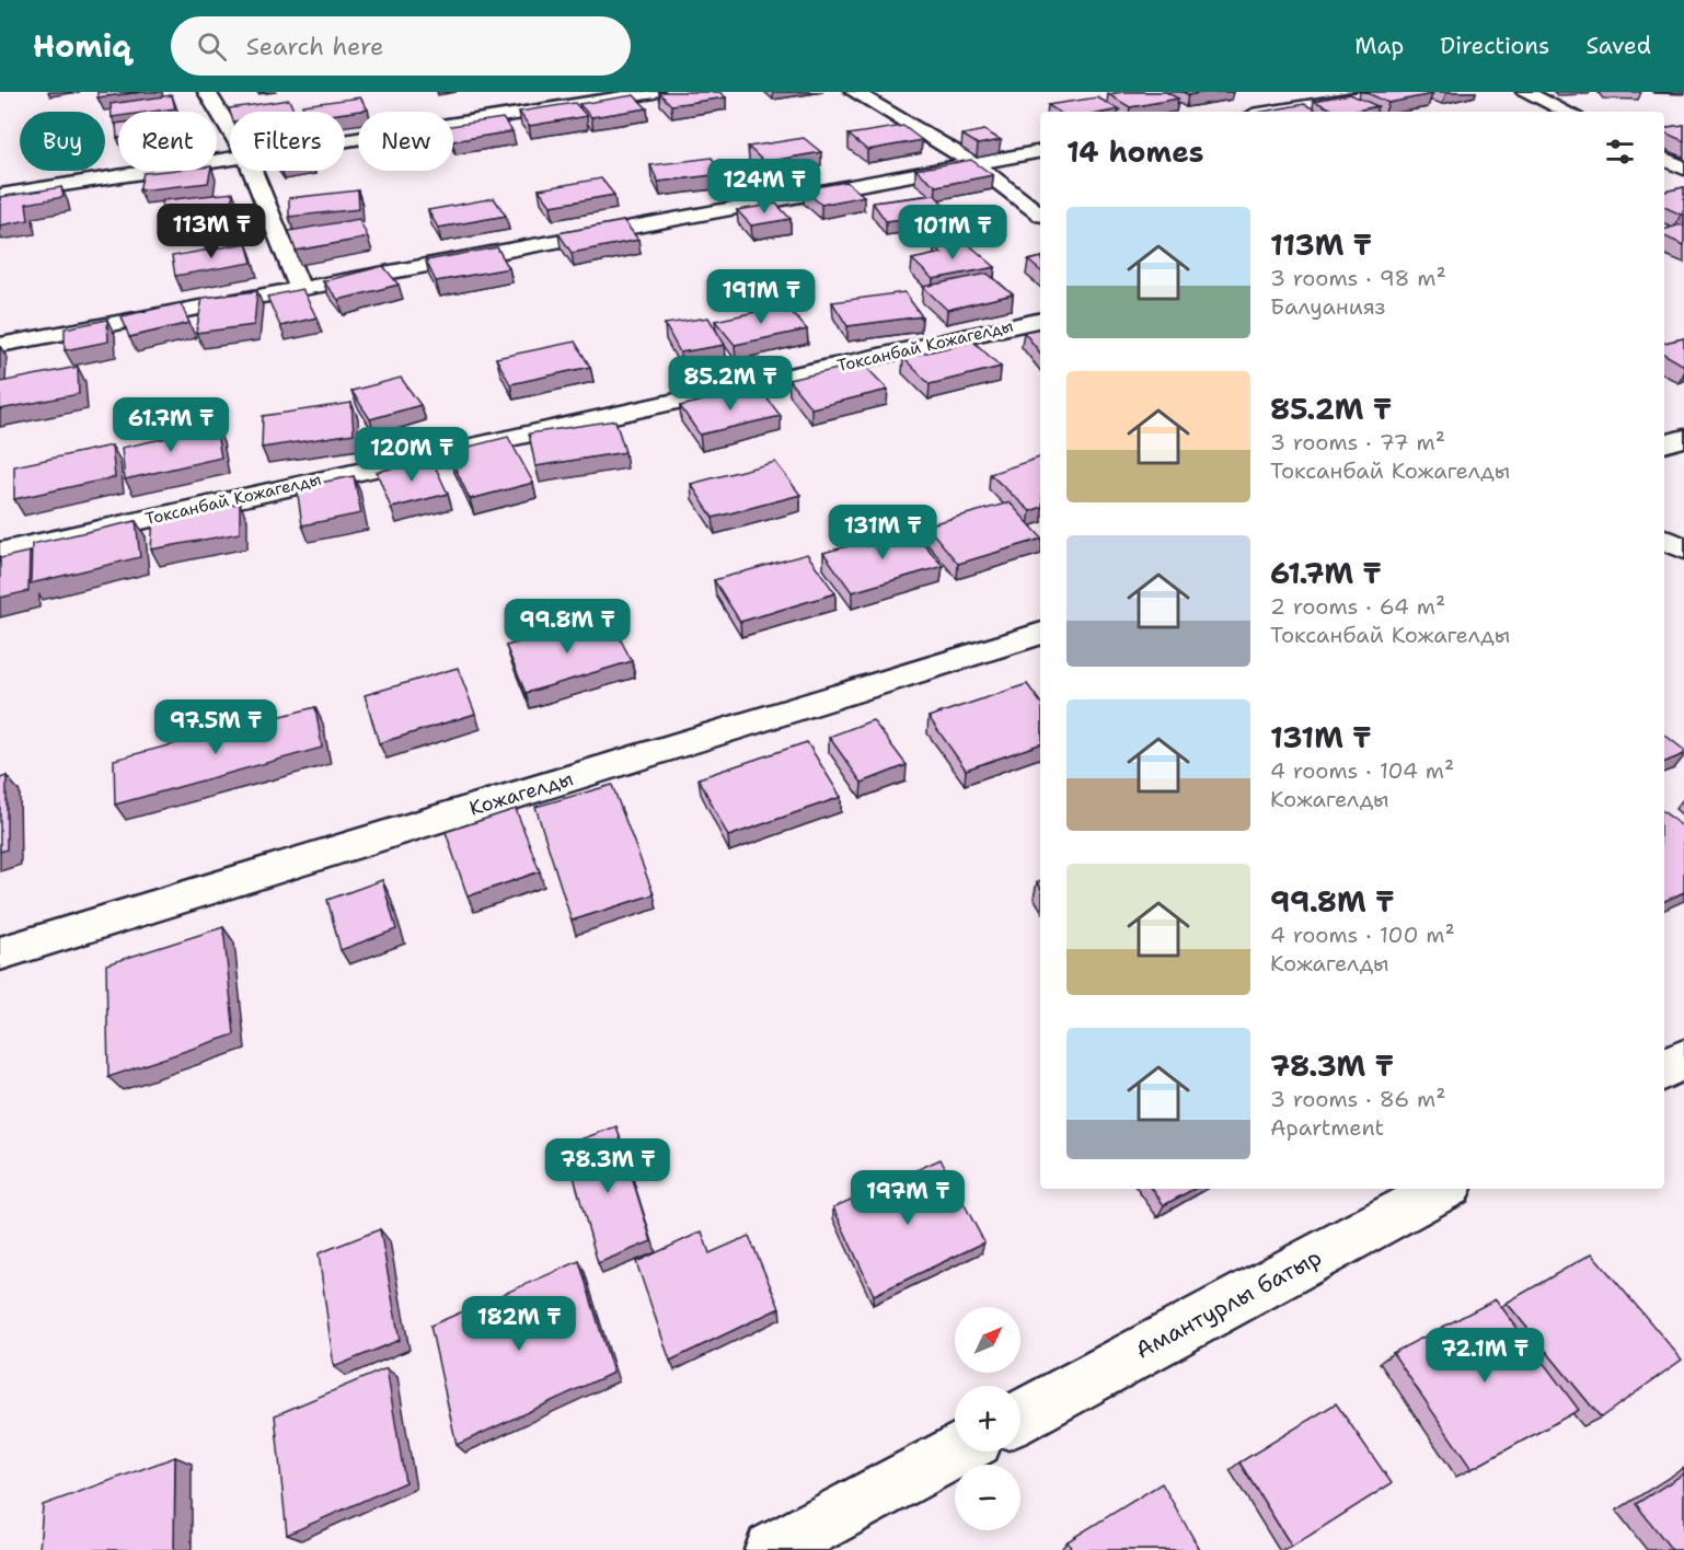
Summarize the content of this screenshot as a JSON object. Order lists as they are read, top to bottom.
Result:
{
  "streets": {
    "street": ["Токсанбай Кожагелды", "Кожагелды", "Амантурлы батыр"]
  },
  "north": "top right",
  "page": {
    "header": "Homiq",
    "search": "Search here",
    "nav": ["Map", "Directions", "Saved"],
    "chip": [
      "Buy",
      "Rent",
      "Filters",
      "New"
    ],
    "heading": "14 homes",
    "price": [
      "124M ₸",
      "113M ₸",
      "101M ₸",
      "191M ₸",
      "85.2M ₸",
      "61.7M ₸",
      "120M ₸",
      "131M ₸",
      "99.8M ₸",
      "97.5M ₸",
      "78.3M ₸",
      "197M ₸",
      "182M ₸",
      "72.1M ₸"
    ],
    "list": [
      {
        "name": "113M ₸",
        "note": "3 rooms · 98 m² · Балуанияз"
      },
      {
        "name": "85.2M ₸",
        "note": "3 rooms · 77 m² · Токсанбай Кожагелды"
      },
      {
        "name": "61.7M ₸",
        "note": "2 rooms · 64 m² · Токсанбай Кожагелды"
      },
      {
        "name": "131M ₸",
        "note": "4 rooms · 104 m² · Кожагелды"
      },
      {
        "name": "99.8M ₸",
        "note": "4 rooms · 100 m² · Кожагелды"
      },
      {
        "name": "78.3M ₸",
        "note": "3 rooms · 86 m² · Apartment"
      }
    ],
    "map_buttons": ["+", "−"]
  }
}
